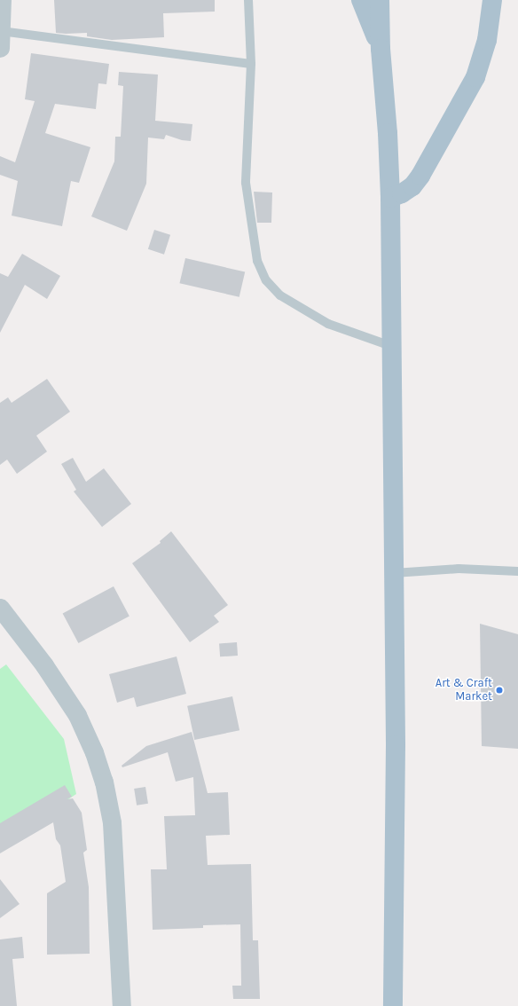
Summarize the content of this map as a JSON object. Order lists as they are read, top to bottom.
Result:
{
  "places": ["Art & Craft Market"]
}
